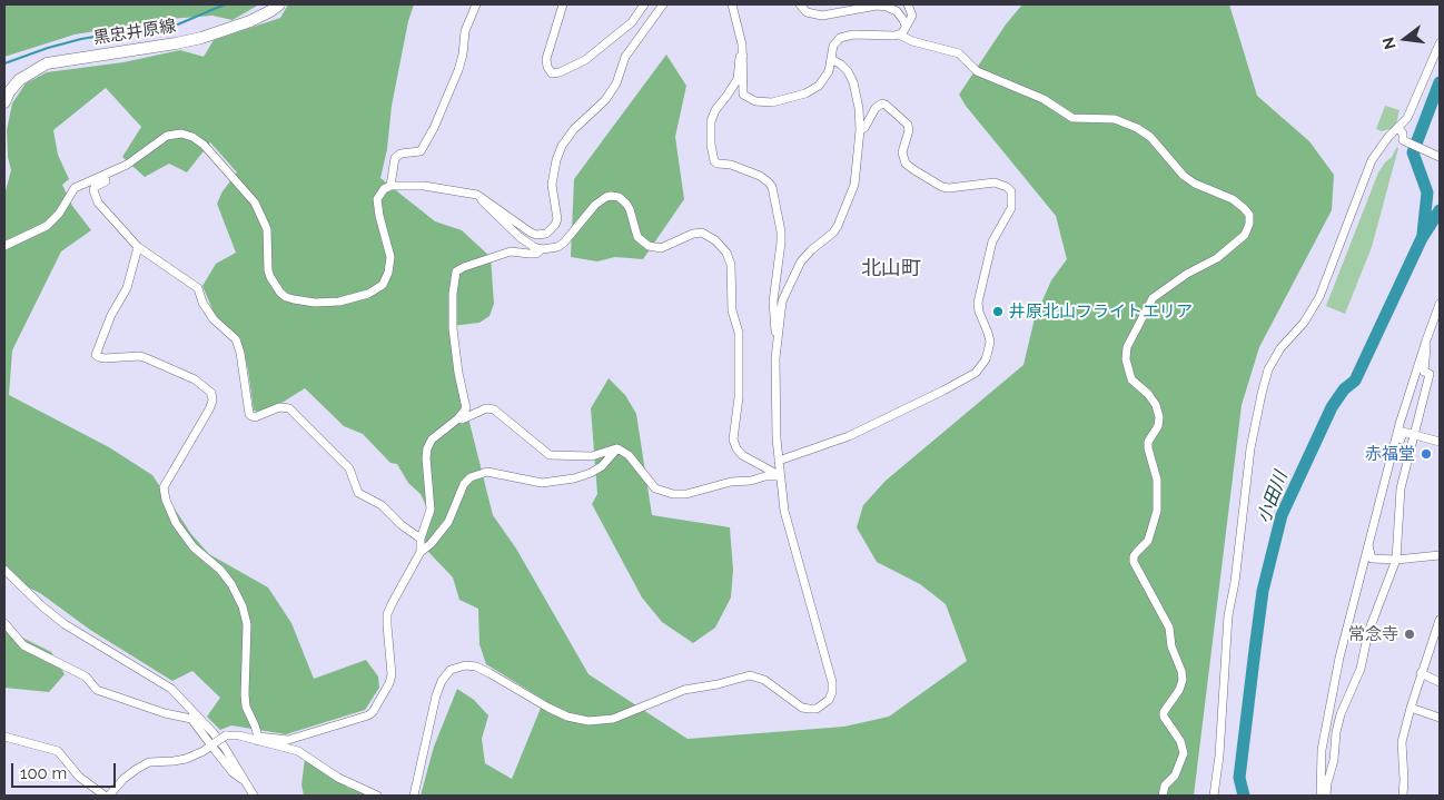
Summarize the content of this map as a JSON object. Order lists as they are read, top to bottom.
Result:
{
  "streets": {
    "main road": ["黒忠井原線"]
  },
  "districts": ["北山町"],
  "water": ["小田川"],
  "places": ["井原北山フライトエリア", "赤福堂", "常念寺"],
  "scale_bar": "100 m",
  "north": "left"
}
